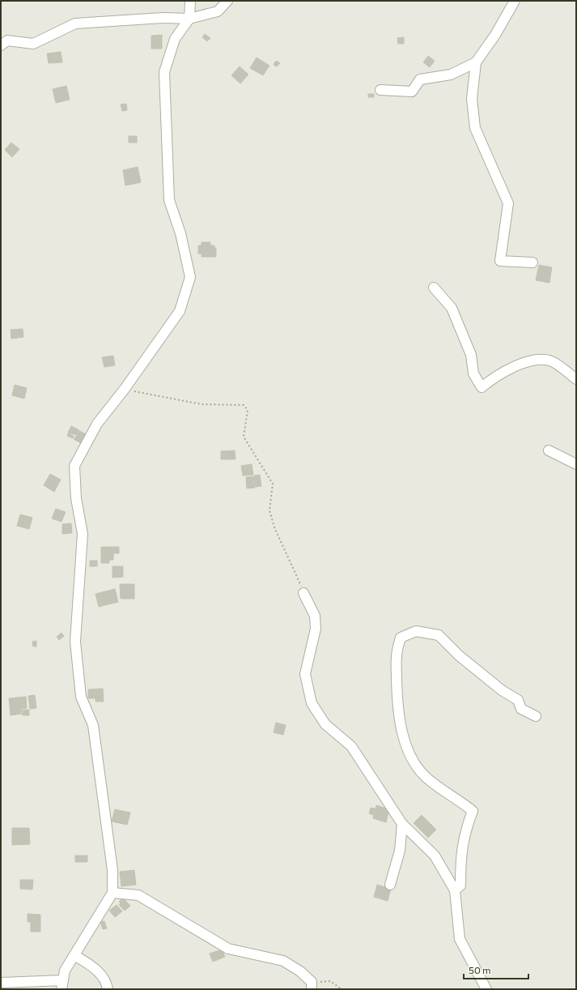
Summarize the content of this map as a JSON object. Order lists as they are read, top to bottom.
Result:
{
  "scale_bar": "50 m"
}
